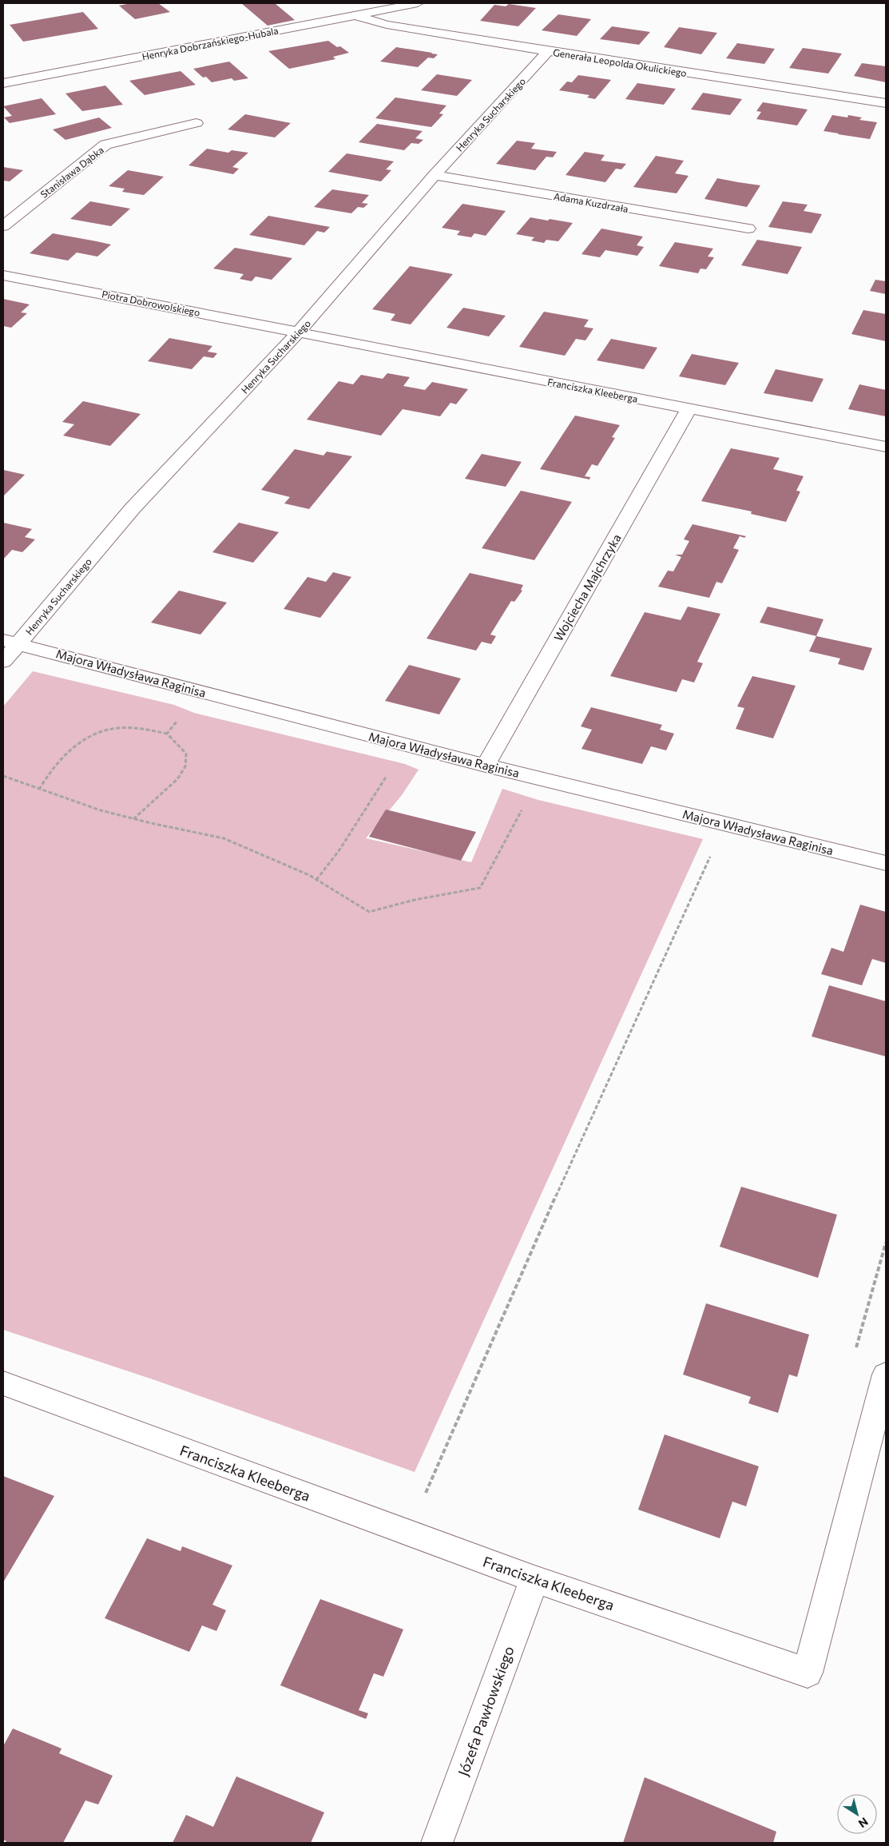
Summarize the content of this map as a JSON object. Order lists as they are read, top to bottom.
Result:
{
  "streets": {
    "street": [
      "Henryka Dobrzańskiego-Hubala",
      "Generała Leopolda Okulickiego",
      "Henryka Sucharskiego",
      "Stanisława Dąbka",
      "Adama Kuzdrzała",
      "Piotra Dobrowolskiego",
      "Franciszka Kleeberga",
      "Wojciecha Majchrzyka",
      "Majora Władysława Raginisa",
      "Józefa Pawłowskiego"
    ]
  },
  "crossings": [
    ["Henryka Dobrzańskiego-Hubala", "Generała Leopolda Okulickiego"],
    ["Generała Leopolda Okulickiego", "Henryka Sucharskiego"],
    ["Henryka Sucharskiego", "Adama Kuzdrzała"],
    ["Henryka Sucharskiego", "Piotra Dobrowolskiego"],
    ["Henryka Sucharskiego", "Franciszka Kleeberga"],
    ["Henryka Sucharskiego", "Majora Władysława Raginisa"],
    ["Piotra Dobrowolskiego", "Franciszka Kleeberga"],
    ["Franciszka Kleeberga", "Wojciecha Majchrzyka"],
    ["Franciszka Kleeberga", "Józefa Pawłowskiego"],
    ["Wojciecha Majchrzyka", "Majora Władysława Raginisa"]
  ],
  "north": "bottom right"
}
